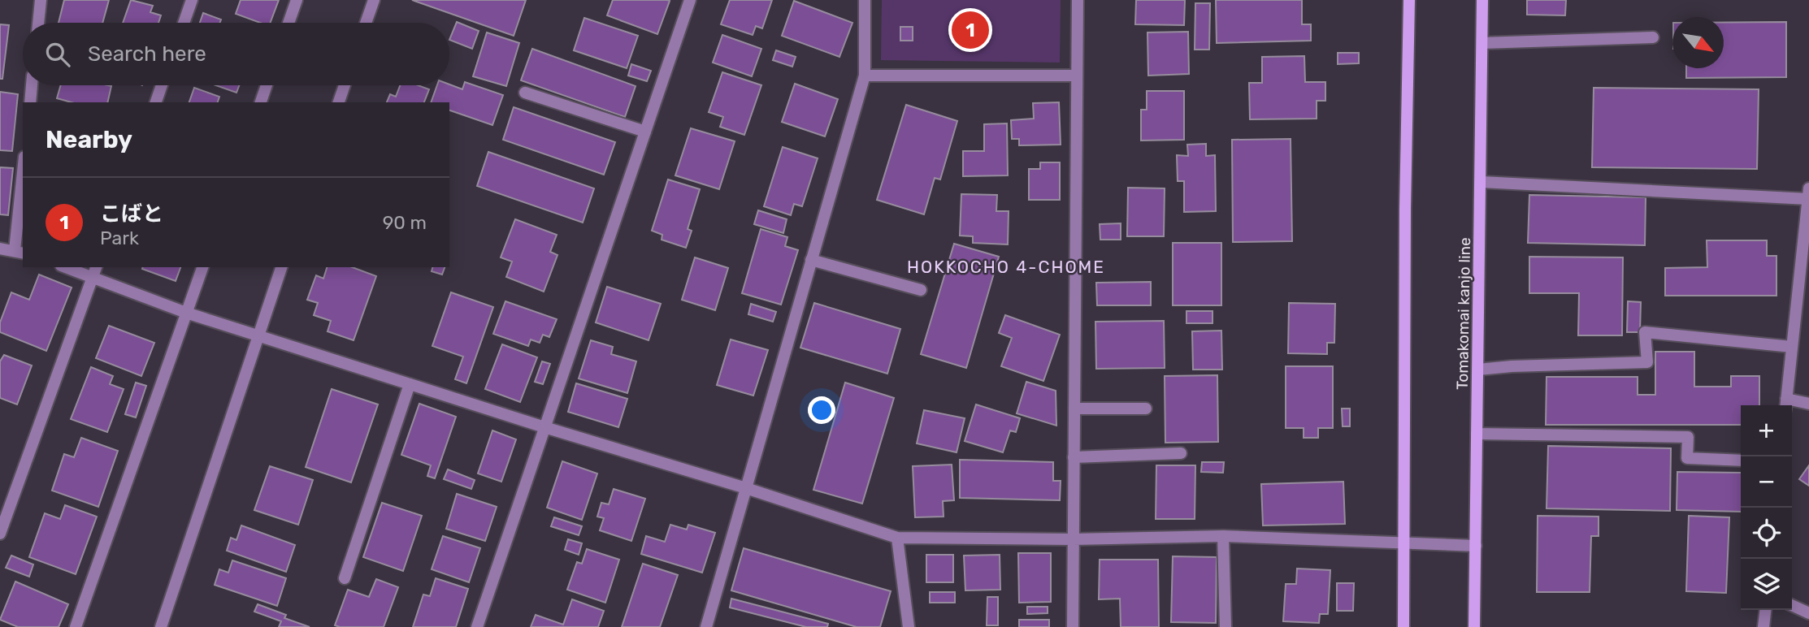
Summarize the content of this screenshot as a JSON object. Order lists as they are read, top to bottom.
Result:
{
  "streets": {
    "main road": ["Tomakomai kanjo line"]
  },
  "districts": ["HOKKOCHO 4-CHOME"],
  "north": "bottom right",
  "page": {
    "pins": "1",
    "search": "Search here",
    "heading": "Nearby",
    "list": [
      {
        "mark": "1",
        "name": "こばと",
        "note": "Park",
        "value": "90 m"
      }
    ],
    "map_buttons": ["+", "−"]
  }
}
